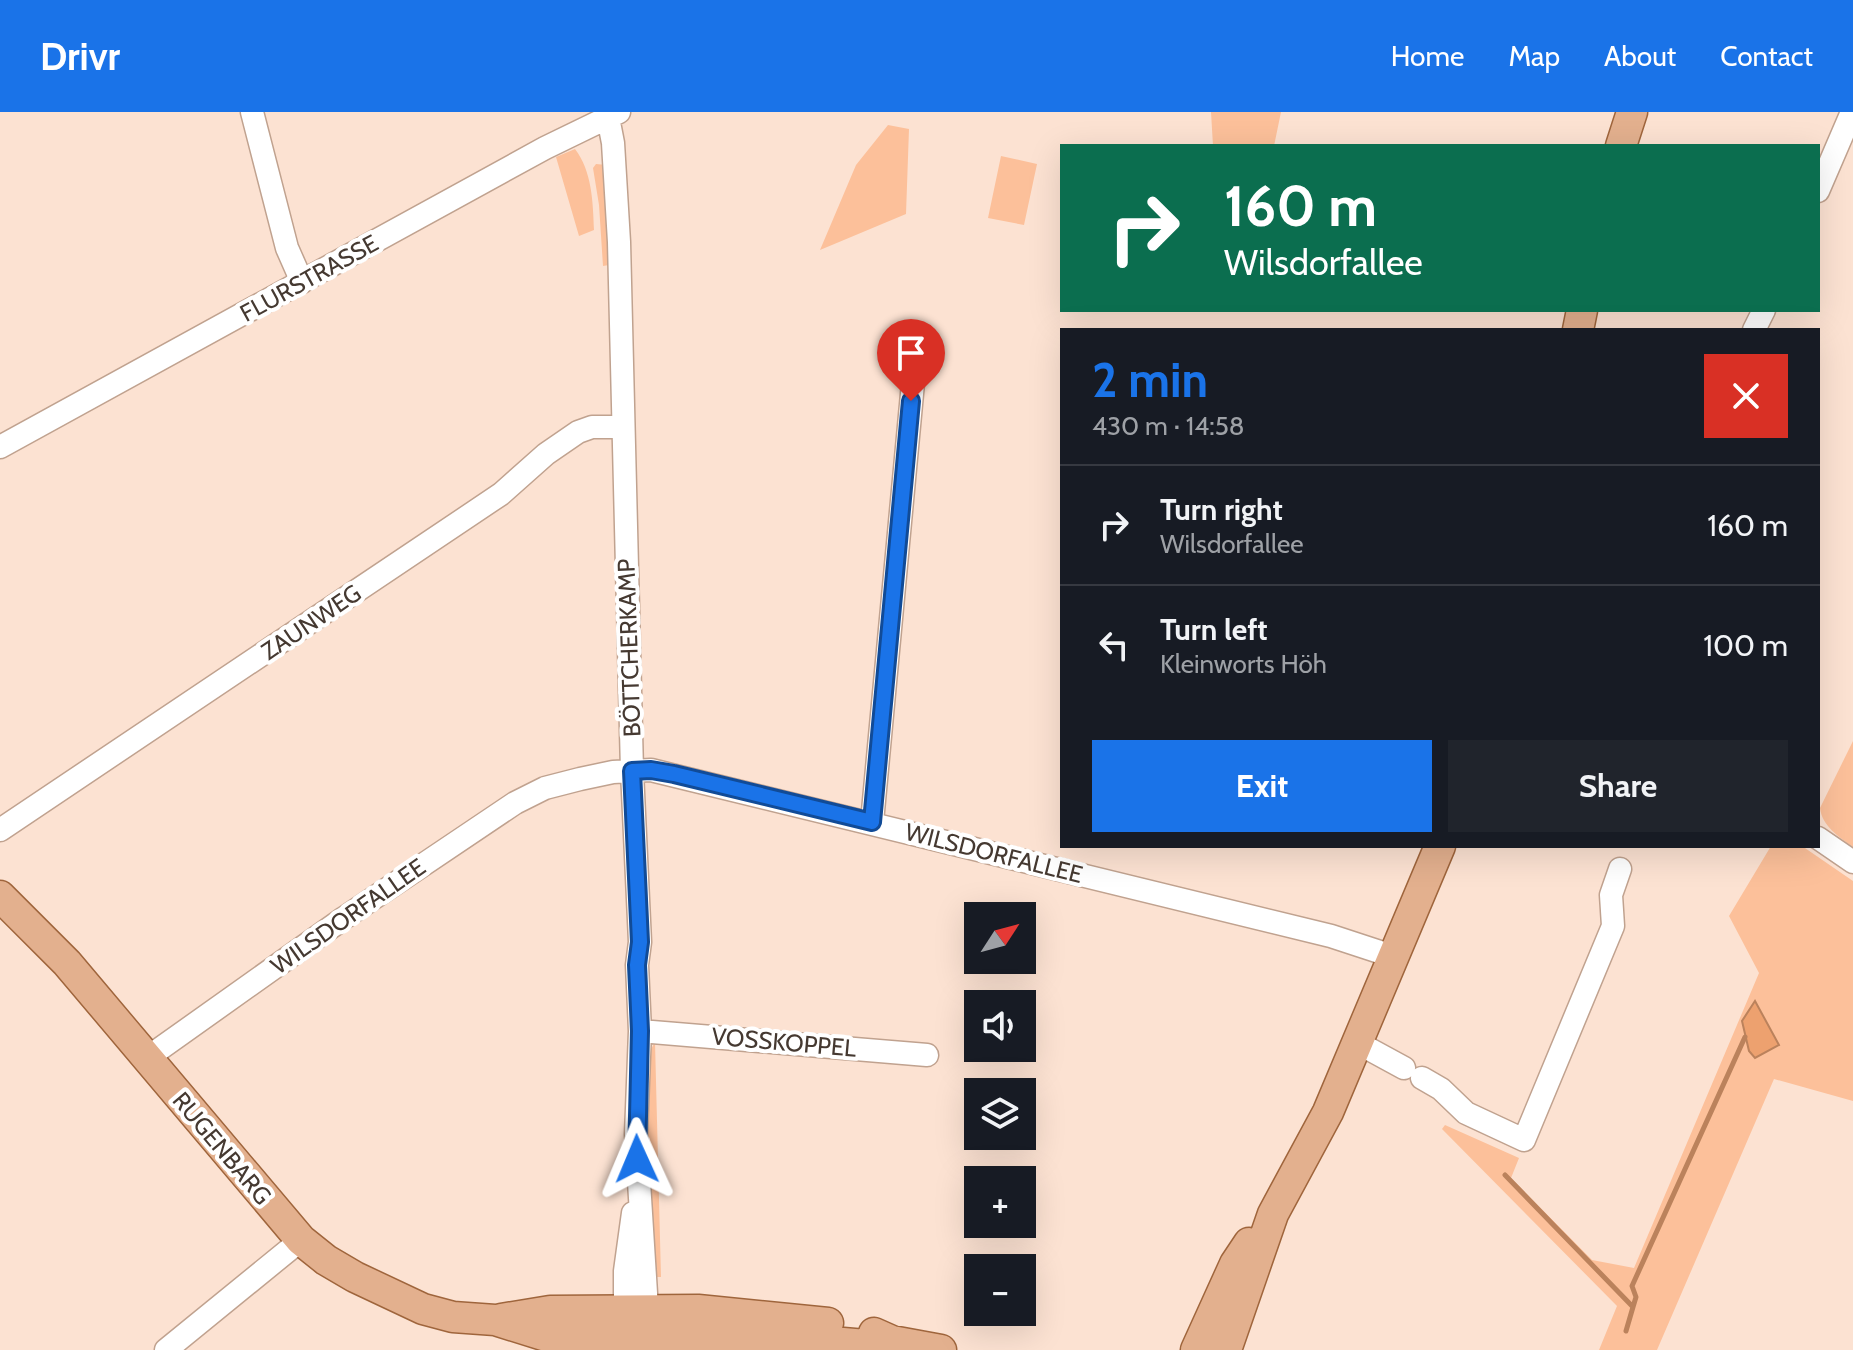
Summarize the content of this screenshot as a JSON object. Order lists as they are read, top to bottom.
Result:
{
  "streets": {
    "main road": ["RUGENBARG"],
    "street": [
      "FLURSTRASSE",
      "ZAUNWEG",
      "BÖTTCHERKAMP",
      "WILSDORFALLEE",
      "VOSSKOPPEL"
    ]
  },
  "crossings": [
    ["FLURSTRASSE", "BÖTTCHERKAMP"],
    ["ZAUNWEG", "BÖTTCHERKAMP"],
    ["BÖTTCHERKAMP", "WILSDORFALLEE"],
    ["BÖTTCHERKAMP", "VOSSKOPPEL"],
    ["BÖTTCHERKAMP", "RUGENBARG"],
    ["WILSDORFALLEE", "RUGENBARG"]
  ],
  "north": "top right",
  "page": {
    "header": "Drivr",
    "nav": [
      "Home",
      "Map",
      "About",
      "Contact"
    ],
    "turn": ["160 m", "Wilsdorfallee"],
    "heading": ["2 min", "430 m · 14:58"],
    "list": [
      {
        "name": "Turn right",
        "note": "Wilsdorfallee",
        "value": "160 m"
      },
      {
        "name": "Turn left",
        "note": "Kleinworts Höh",
        "value": "100 m"
      }
    ],
    "buttons": ["Exit", "Share"],
    "map_buttons": ["+", "−"]
  }
}
